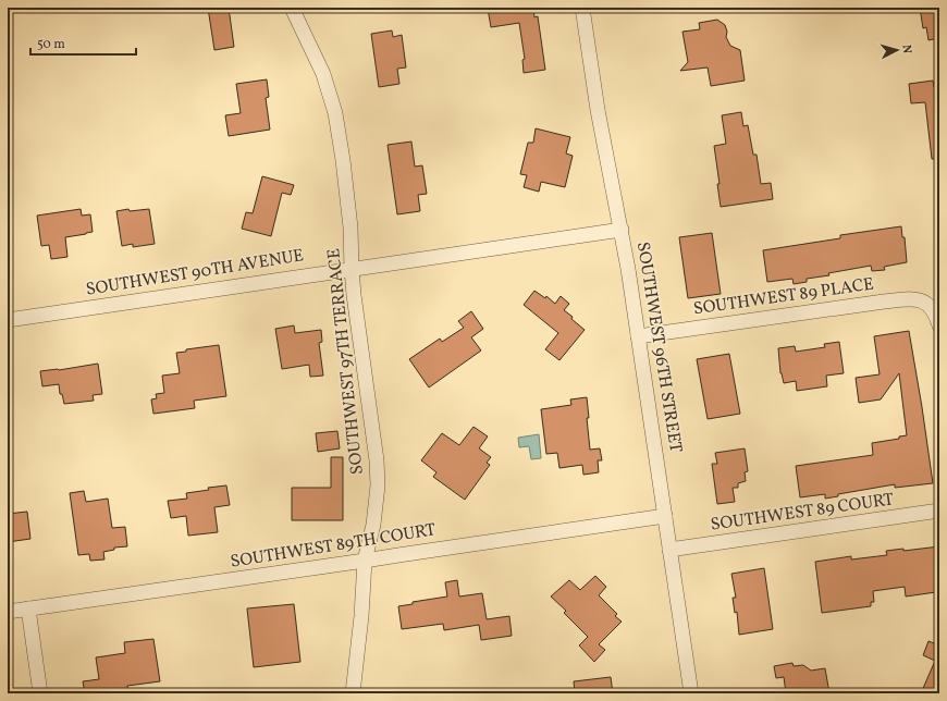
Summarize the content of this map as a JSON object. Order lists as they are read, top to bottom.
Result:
{
  "streets": {
    "street": [
      "SOUTHWEST 90TH AVENUE",
      "SOUTHWEST 89 PLACE",
      "SOUTHWEST 96TH STREET",
      "SOUTHWEST 97TH TERRACE",
      "SOUTHWEST 89 COURT",
      "SOUTHWEST 89TH COURT"
    ]
  },
  "crossings": [
    ["SOUTHWEST 90TH AVENUE", "SOUTHWEST 96TH STREET"],
    ["SOUTHWEST 90TH AVENUE", "SOUTHWEST 97TH TERRACE"],
    ["SOUTHWEST 89 PLACE", "SOUTHWEST 96TH STREET"],
    ["SOUTHWEST 96TH STREET", "SOUTHWEST 89 COURT"],
    ["SOUTHWEST 96TH STREET", "SOUTHWEST 89TH COURT"],
    ["SOUTHWEST 97TH TERRACE", "SOUTHWEST 89TH COURT"]
  ],
  "scale_bar": "50 m",
  "north": "right"
}
